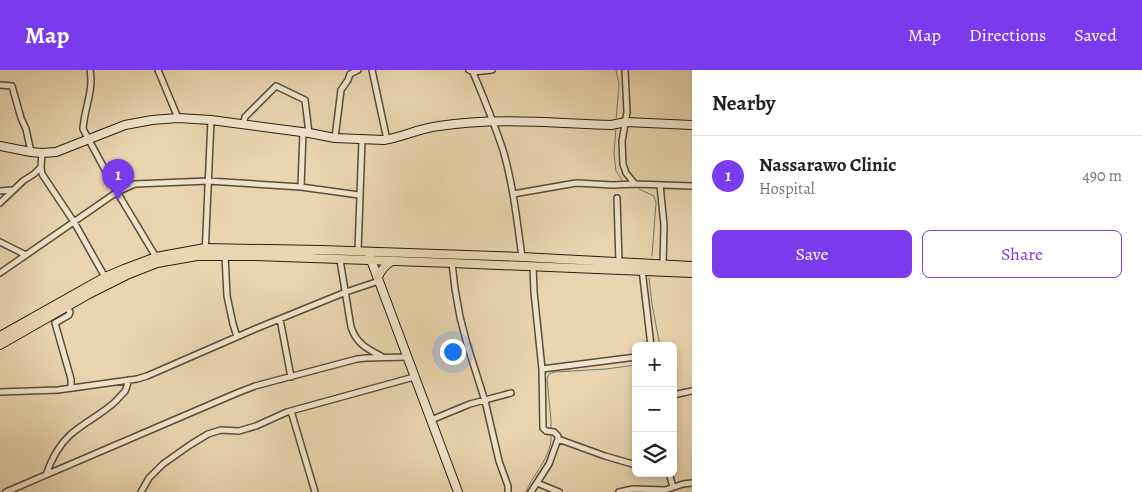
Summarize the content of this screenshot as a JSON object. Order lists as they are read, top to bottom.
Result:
{
  "page": {
    "header": "Map",
    "nav": ["Map", "Directions", "Saved"],
    "heading": "Nearby",
    "list": [
      {
        "mark": "1",
        "name": "Nassarawo Clinic",
        "note": "Hospital",
        "value": "490 m"
      }
    ],
    "pins": "1",
    "buttons": ["Save", "Share"],
    "map_buttons": ["+", "−"]
  }
}
